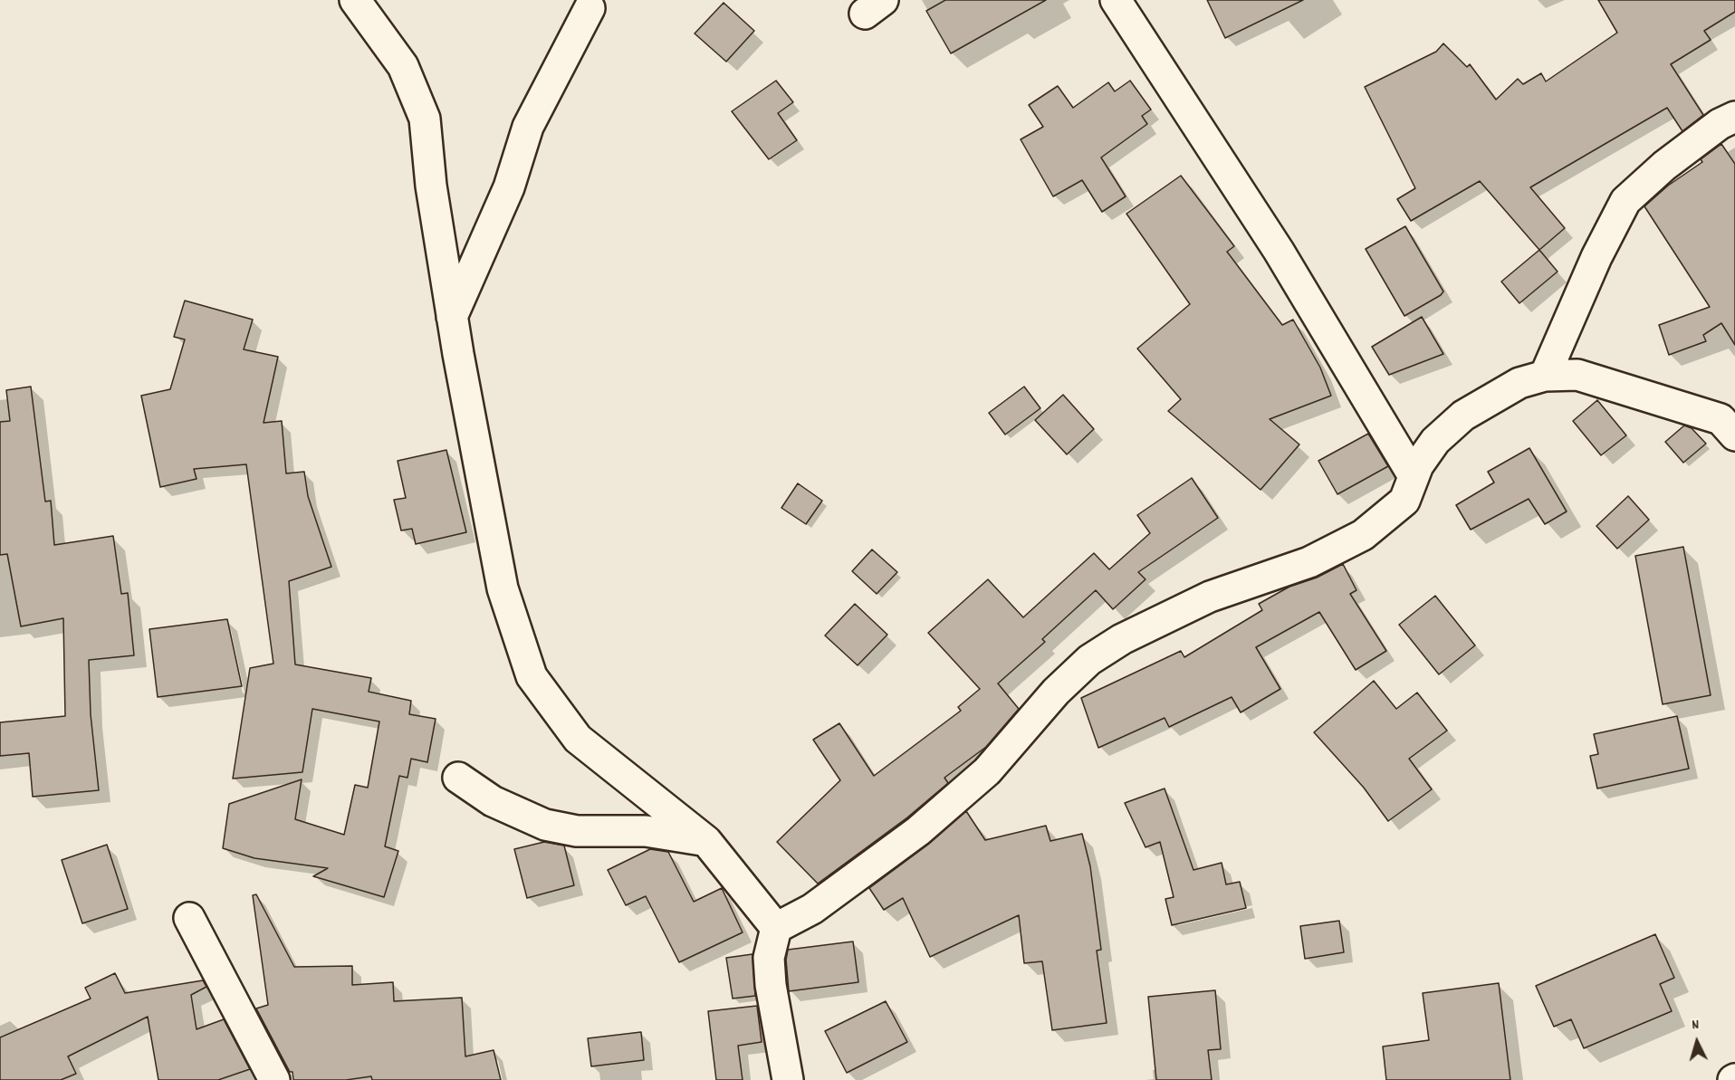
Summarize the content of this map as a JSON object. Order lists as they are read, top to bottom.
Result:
{
  "north": "top"
}
